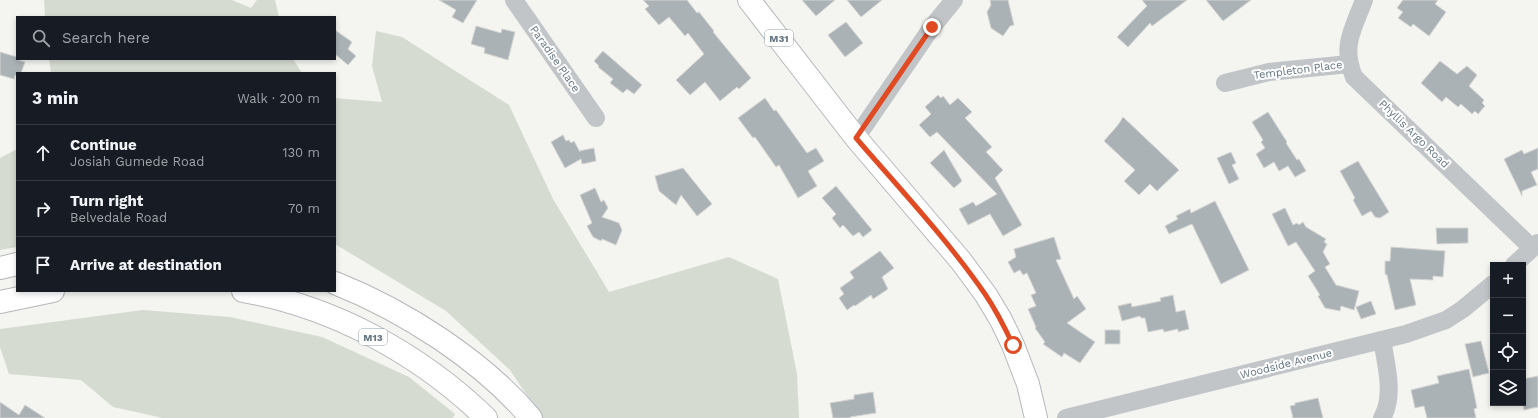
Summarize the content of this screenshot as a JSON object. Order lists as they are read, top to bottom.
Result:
{
  "streets": {
    "main road": ["M31", "M13"],
    "street": [
      "Paradise Place",
      "Templeton Place",
      "Phyllis Argo Road",
      "Woodside Avenue"
    ]
  },
  "crossings": [
    ["Templeton Place", "Phyllis Argo Road"]
  ],
  "page": {
    "search": "Search here",
    "heading": ["3 min", "Walk · 200 m"],
    "list": [
      ["Continue", "Josiah Gumede Road", "130 m"],
      ["Turn right", "Belvedale Road", "70 m"],
      "Arrive at destination"
    ],
    "map_buttons": ["+", "−"]
  }
}
